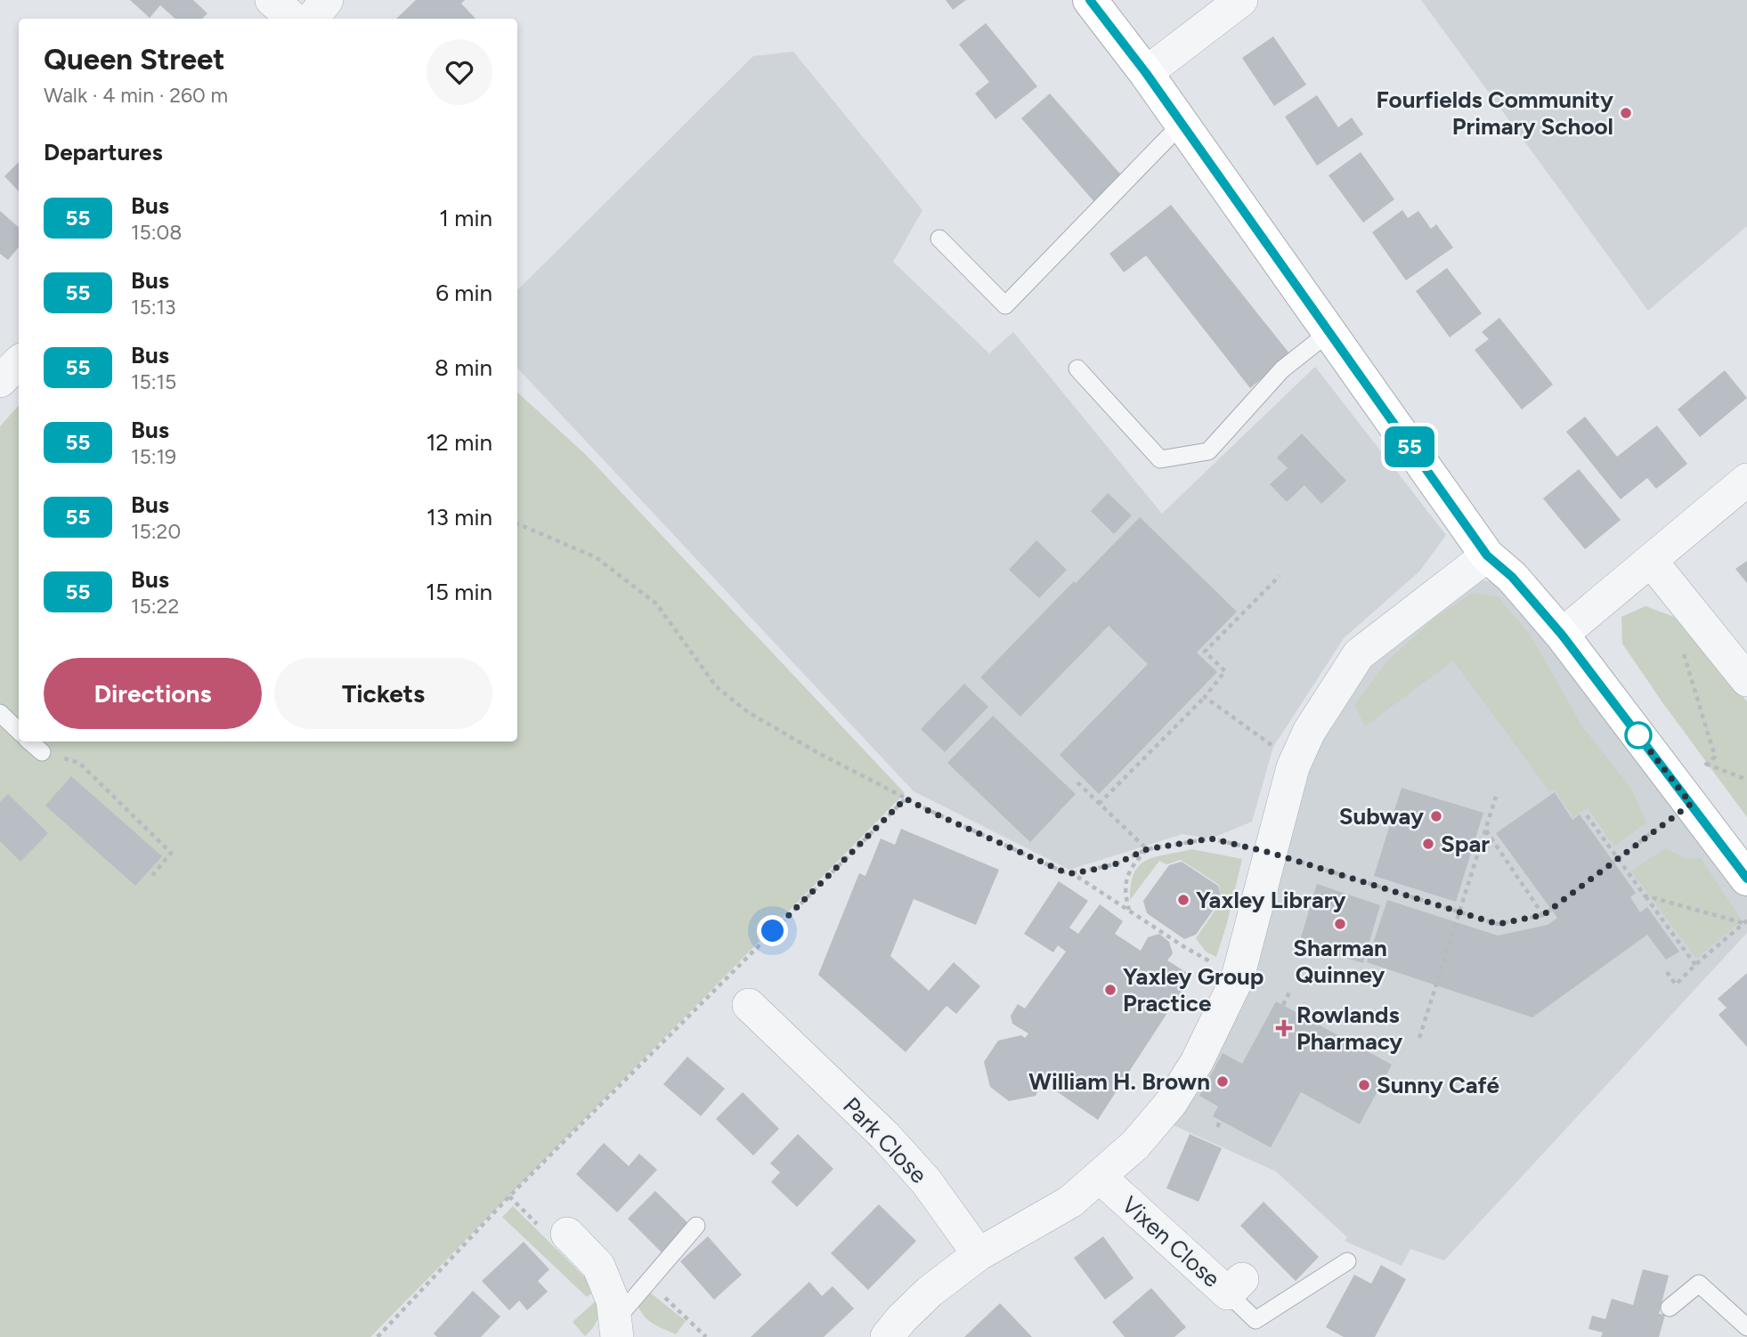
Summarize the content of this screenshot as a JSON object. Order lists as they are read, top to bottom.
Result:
{
  "streets": {
    "street": ["Park Close", "Vixen Close"]
  },
  "places": {
    "other": [
      "Fourfields Community Primary School",
      "Subway",
      "Spar",
      "Yaxley Library",
      "Sharman Quinney",
      "Yaxley Group Practice",
      "William H. Brown",
      "Sunny Café"
    ],
    "health": ["Rowlands Pharmacy"]
  },
  "lines": ["bus line 55"],
  "page": {
    "on_map": "55",
    "heading": [
      ["Queen Street", "Walk · 4 min · 260 m"],
      "Departures"
    ],
    "list": [
      {
        "mark": "55",
        "name": "Bus",
        "note": "15:08",
        "value": "1 min"
      },
      {
        "mark": "55",
        "name": "Bus",
        "note": "15:13",
        "value": "6 min"
      },
      {
        "mark": "55",
        "name": "Bus",
        "note": "15:15",
        "value": "8 min"
      },
      {
        "mark": "55",
        "name": "Bus",
        "note": "15:19",
        "value": "12 min"
      },
      {
        "mark": "55",
        "name": "Bus",
        "note": "15:20",
        "value": "13 min"
      },
      {
        "mark": "55",
        "name": "Bus",
        "note": "15:22",
        "value": "15 min"
      }
    ],
    "buttons": ["Directions", "Tickets"]
  }
}
